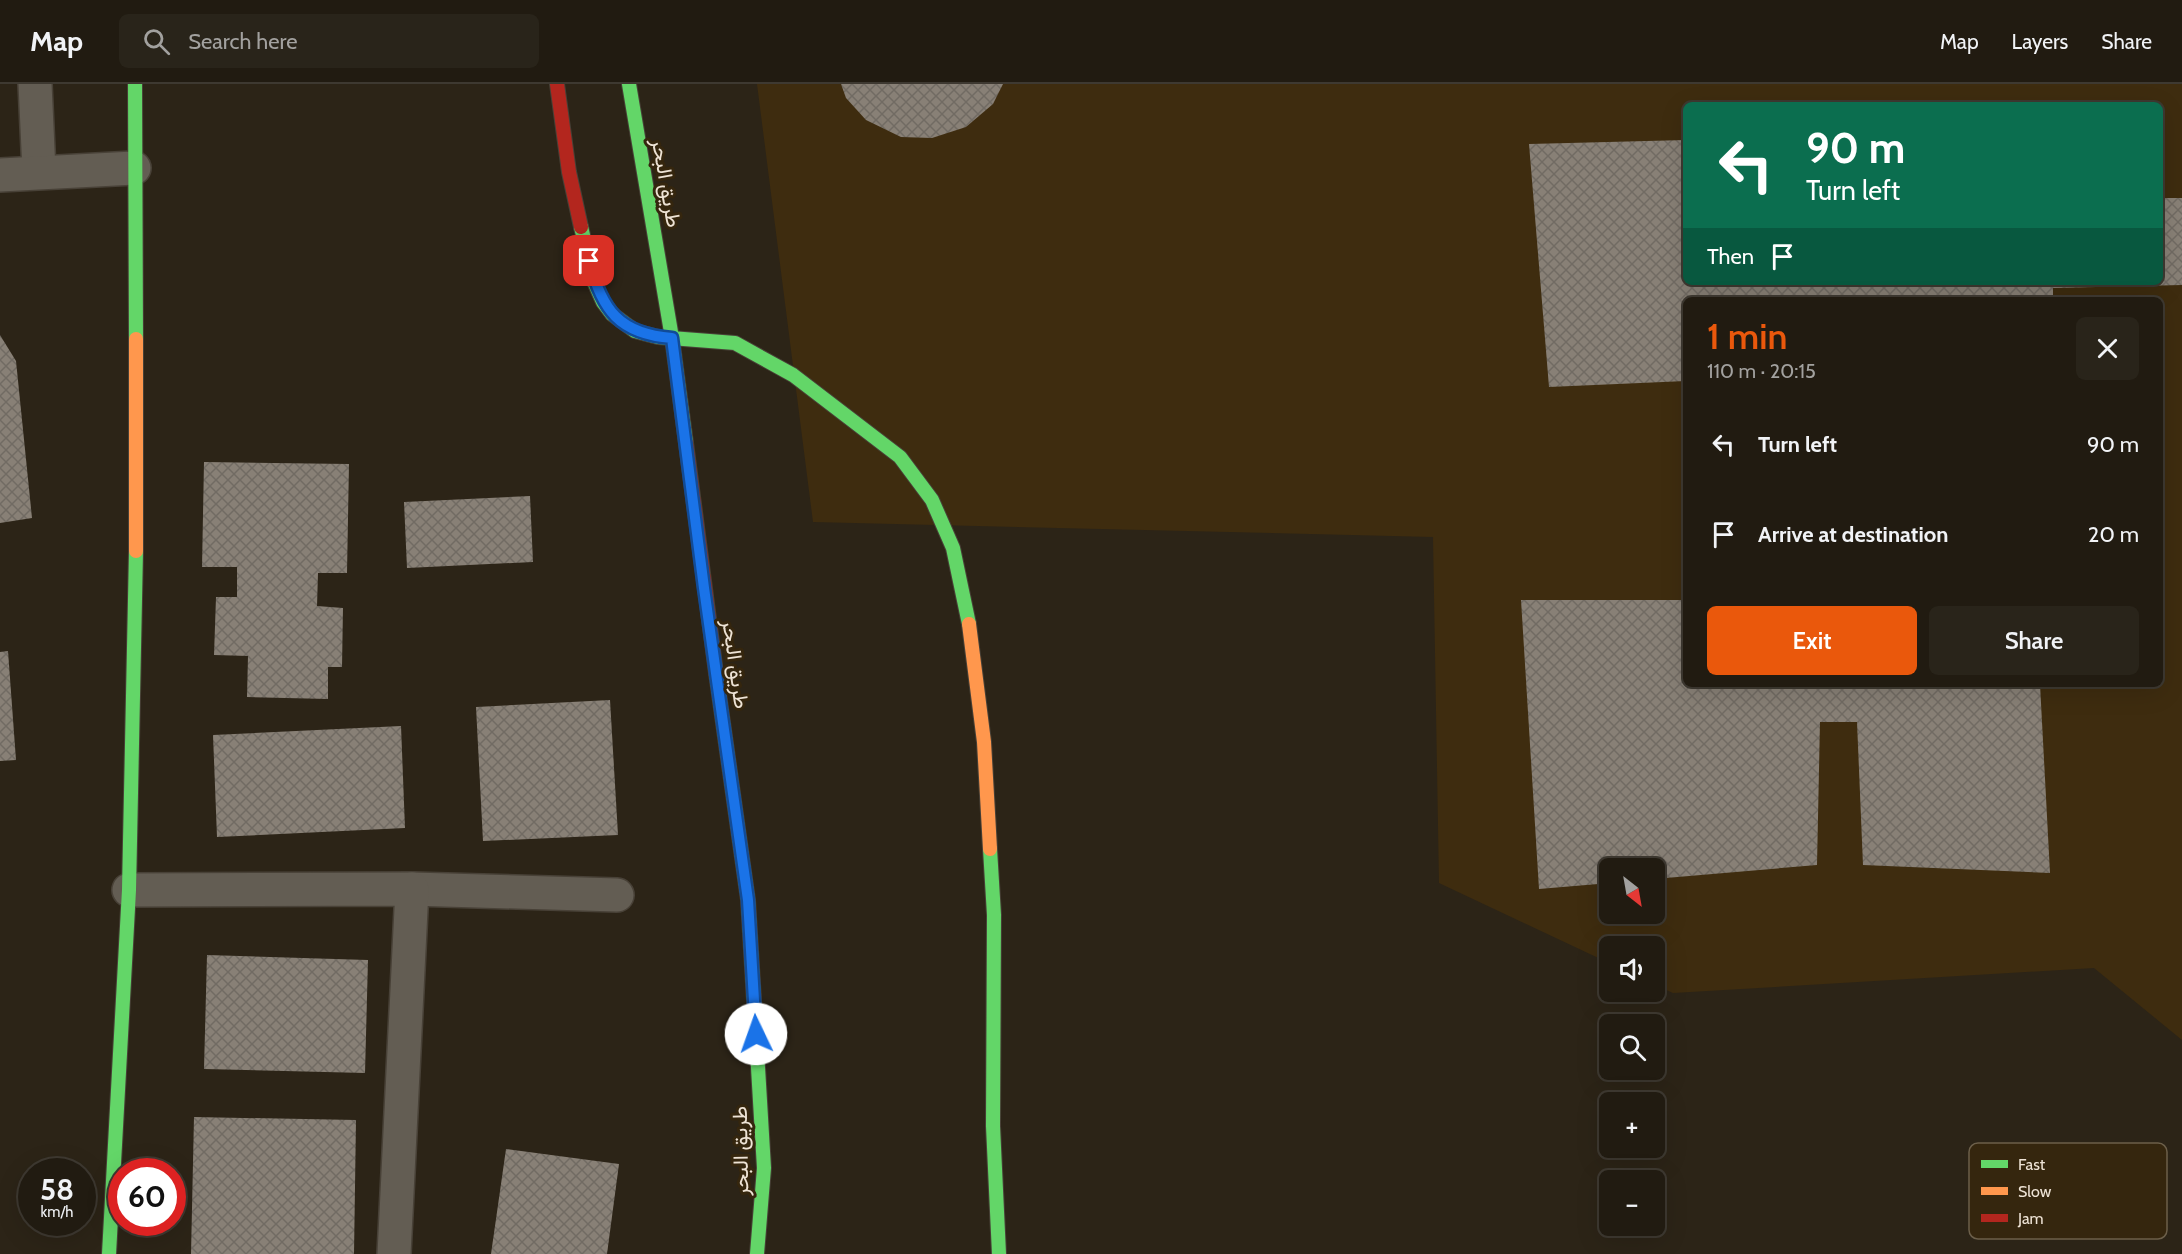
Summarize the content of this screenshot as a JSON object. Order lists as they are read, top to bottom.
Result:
{
  "streets": {
    "main road": ["طريق البحر"]
  },
  "legend": ["Fast", "Slow", "Jam"],
  "north": "bottom right",
  "page": {
    "header": "Map",
    "search": "Search here",
    "nav": ["Map", "Layers", "Share"],
    "turn": ["90 m", "Turn left"],
    "then": "Then",
    "heading": ["1 min", "110 m · 20:15"],
    "list": [
      {
        "name": "Turn left",
        "value": "90 m"
      },
      {
        "name": "Arrive at destination",
        "value": "20 m"
      }
    ],
    "buttons": ["Exit", "Share"],
    "map_buttons": ["+", "−"],
    "speed": "58 km/h",
    "limit": "60"
  }
}
